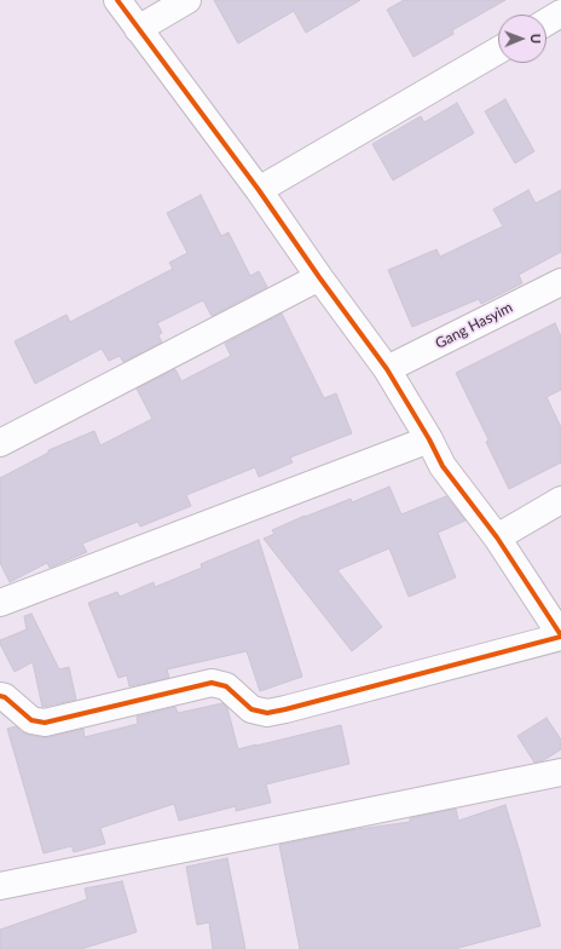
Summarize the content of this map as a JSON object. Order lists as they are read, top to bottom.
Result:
{
  "streets": {
    "street": ["Gang Hasyim"]
  },
  "north": "right"
}
